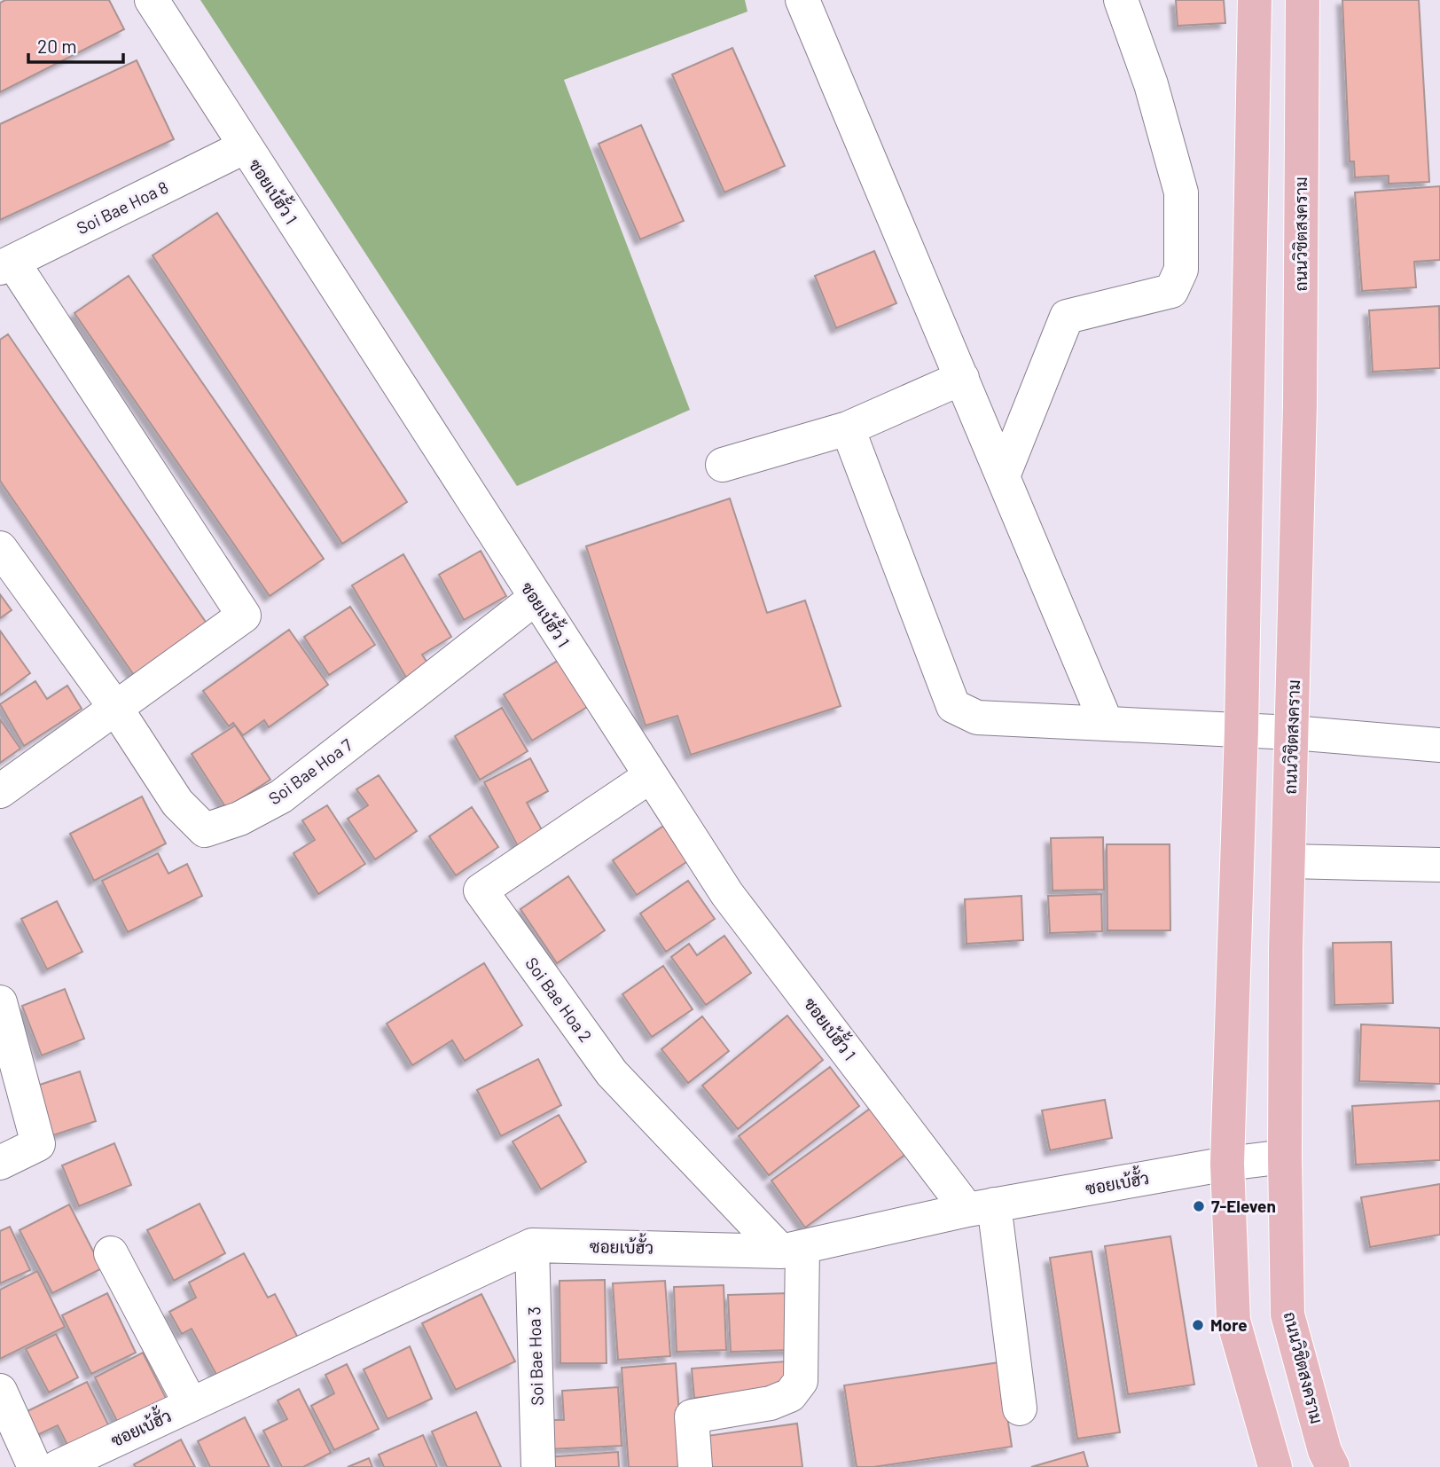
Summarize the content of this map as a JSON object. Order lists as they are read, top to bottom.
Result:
{
  "streets": {
    "main road": ["ถนนวิชิตสงคราม"],
    "street": [
      "ซอยเบ้ฮั้ว 1",
      "Soi Bae Hoa 8",
      "Soi Bae Hoa 7",
      "Soi Bae Hoa 2",
      "ซอยเบ้ฮั้ว",
      "Soi Bae Hoa 3"
    ]
  },
  "crossings": [
    ["ซอยเบ้ฮั้ว 1", "Soi Bae Hoa 8"],
    ["ซอยเบ้ฮั้ว 1", "Soi Bae Hoa 7"],
    ["ซอยเบ้ฮั้ว 1", "Soi Bae Hoa 2"],
    ["ซอยเบ้ฮั้ว 1", "ซอยเบ้ฮั้ว"],
    ["ถนนวิชิตสงคราม", "ซอยเบ้ฮั้ว"],
    ["Soi Bae Hoa 2", "ซอยเบ้ฮั้ว"],
    ["ซอยเบ้ฮั้ว", "Soi Bae Hoa 3"]
  ],
  "places": ["7-Eleven", "More"],
  "scale_bar": "20 m"
}
